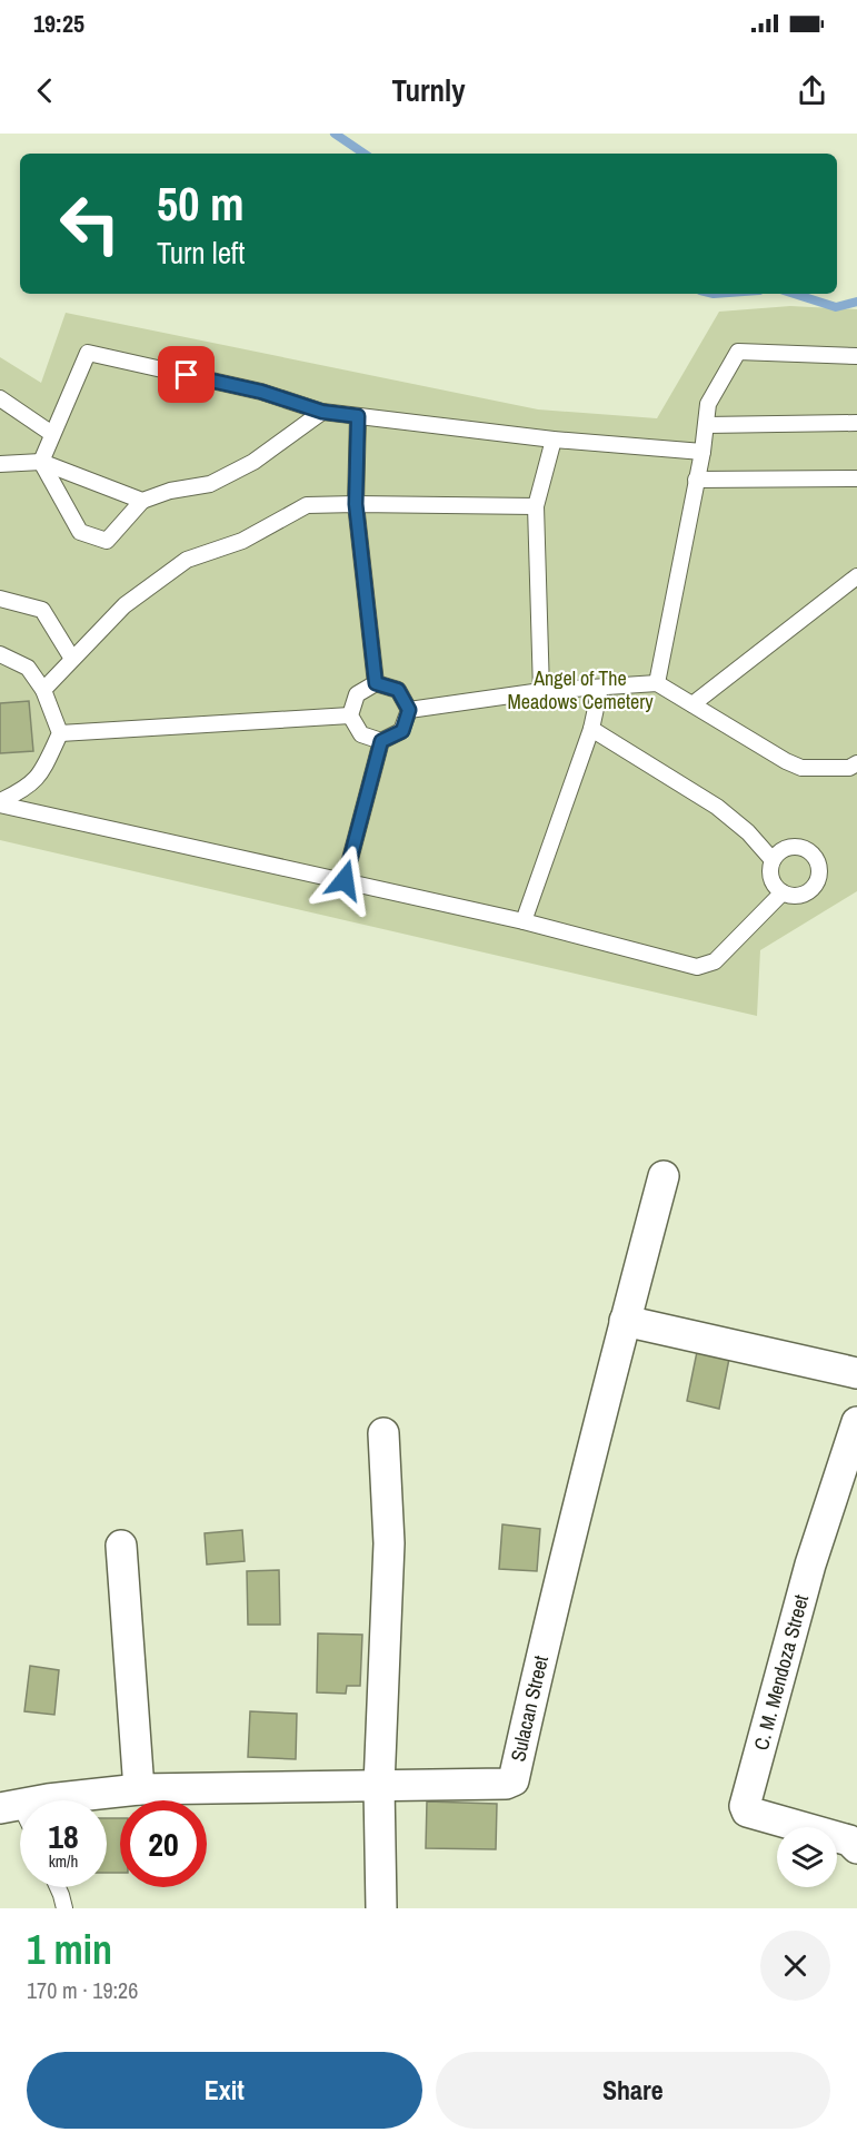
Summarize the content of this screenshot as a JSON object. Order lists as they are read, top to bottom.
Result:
{
  "streets": {
    "street": ["C. M. Mendoza Street", "Sulacan Street"]
  },
  "parks": ["Angel of The Meadows Cemetery"],
  "page": {
    "status": "19:25",
    "header": "Turnly",
    "turn": ["50 m", "Turn left"],
    "speed": "18 km/h",
    "limit": "20",
    "heading": ["1 min", "170 m · 19:26"],
    "buttons": ["Exit", "Share"]
  }
}
